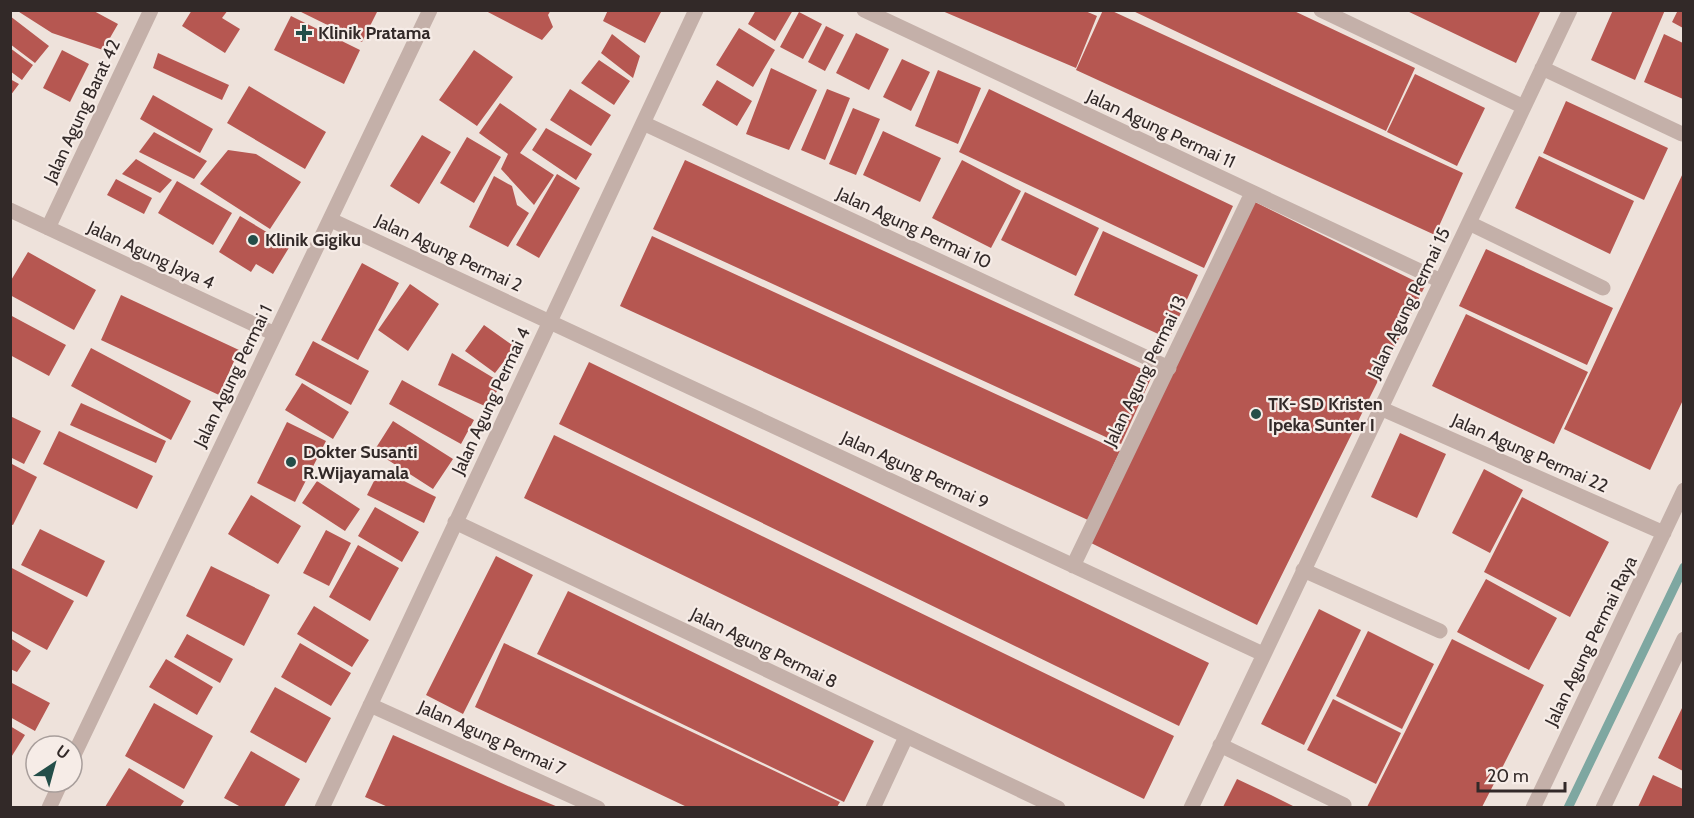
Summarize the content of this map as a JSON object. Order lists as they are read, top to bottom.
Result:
{
  "streets": {
    "street": [
      "Jalan Agung Barat 42",
      "Jalan Agung Permai 11",
      "Jalan Agung Permai 10",
      "Jalan Agung Permai 2",
      "Jalan Agung Jaya 4",
      "Jalan Agung Permai 15",
      "Jalan Agung Permai 13",
      "Jalan Agung Permai 1",
      "Jalan Agung Permai 4",
      "Jalan Agung Permai 22",
      "Jalan Agung Permai 9",
      "Jalan Agung Permai Raya",
      "Jalan Agung Permai 8",
      "Jalan Agung Permai 7"
    ]
  },
  "crossings": [
    ["Jalan Agung Barat 42", "Jalan Agung Jaya 4"],
    ["Jalan Agung Permai 11", "Jalan Agung Permai 15"],
    ["Jalan Agung Permai 11", "Jalan Agung Permai 13"],
    ["Jalan Agung Permai 10", "Jalan Agung Permai 13"],
    ["Jalan Agung Permai 10", "Jalan Agung Permai 4"],
    ["Jalan Agung Permai 2", "Jalan Agung Permai 1"],
    ["Jalan Agung Permai 2", "Jalan Agung Permai 4"],
    ["Jalan Agung Permai 2", "Jalan Agung Permai 9"],
    ["Jalan Agung Jaya 4", "Jalan Agung Permai 1"],
    ["Jalan Agung Permai 15", "Jalan Agung Permai 22"],
    ["Jalan Agung Permai 15", "Jalan Agung Permai 9"],
    ["Jalan Agung Permai 13", "Jalan Agung Permai 9"],
    ["Jalan Agung Permai 4", "Jalan Agung Permai 9"],
    ["Jalan Agung Permai 4", "Jalan Agung Permai 8"],
    ["Jalan Agung Permai 4", "Jalan Agung Permai 7"],
    ["Jalan Agung Permai 22", "Jalan Agung Permai Raya"]
  ],
  "places": {
    "health": ["Klinik Pratama"],
    "other": ["Klinik Gigiku", "TK- SD Kristen Ipeka Sunter I", "Dokter Susanti R.Wijayamala"]
  },
  "scale_bar": "20 m",
  "north": "top right"
}
